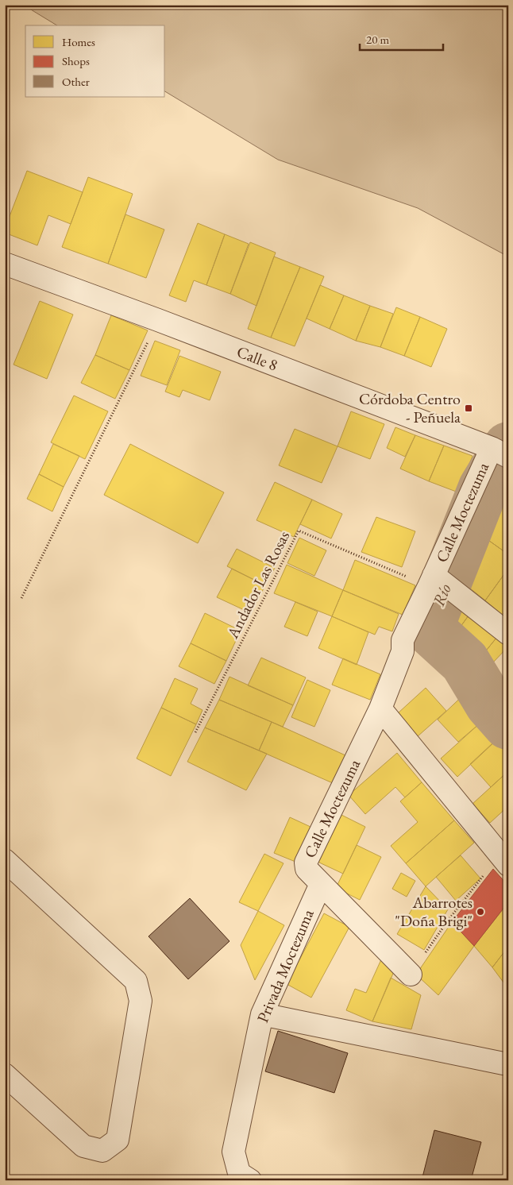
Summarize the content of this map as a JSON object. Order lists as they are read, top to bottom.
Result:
{
  "streets": {
    "street": ["Calle 8", "Calle Moctezuma", "Privada Moctezuma"],
    "path": ["Andador Las Rosas"]
  },
  "crossings": [
    ["Calle 8", "Calle Moctezuma"],
    ["Calle Moctezuma", "Andador Las Rosas"],
    ["Calle Moctezuma", "Privada Moctezuma"]
  ],
  "water": ["Río"],
  "places": {
    "transit": ["Córdoba Centro - Peñuela"],
    "other": ["Abarrotes \"Doña Brigi\""]
  },
  "legend": ["Homes", "Shops", "Other"],
  "scale_bar": "20 m"
}
